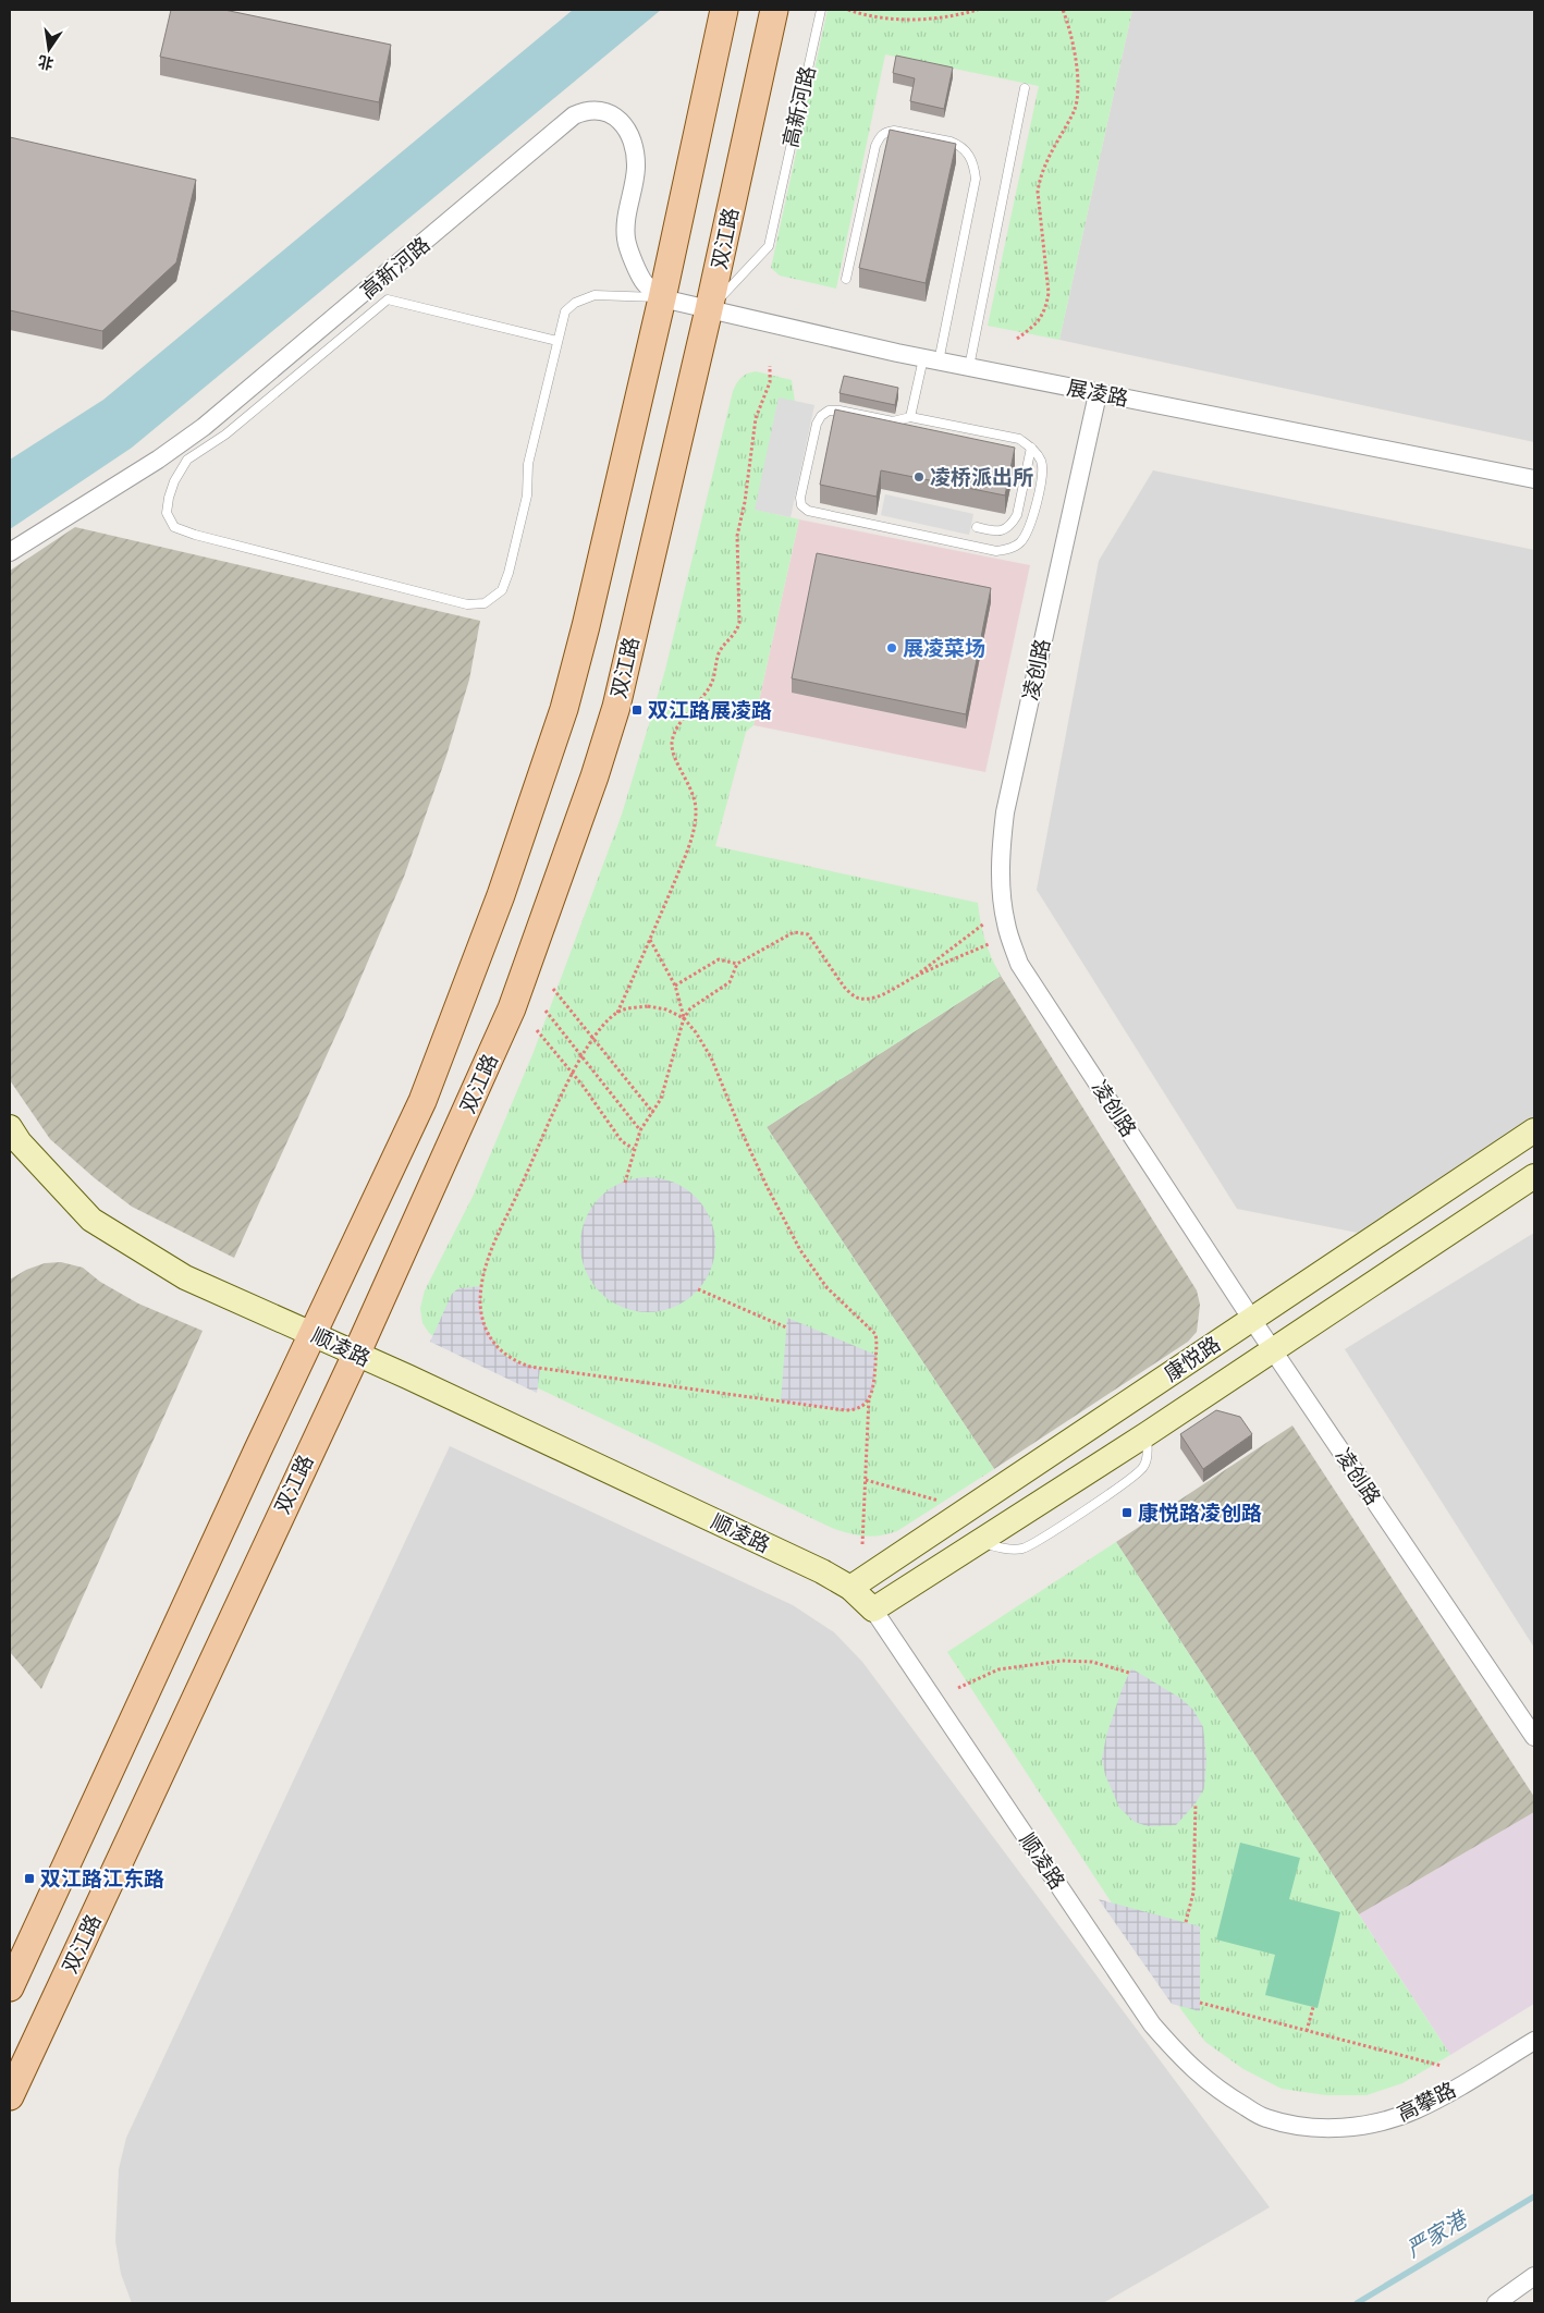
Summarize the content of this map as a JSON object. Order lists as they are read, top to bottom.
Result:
{
  "streets": {
    "main road": ["双江路"],
    "street": [
      "高新河路",
      "展凌路",
      "凌创路",
      "顺凌路",
      "康悦路",
      "高攀路"
    ]
  },
  "crossings": [
    ["高新河路", "双江路"],
    ["高新河路", "展凌路"],
    ["双江路", "展凌路"],
    ["双江路", "顺凌路"],
    ["展凌路", "凌创路"],
    ["凌创路", "康悦路"],
    ["顺凌路", "康悦路"],
    ["顺凌路", "高攀路"]
  ],
  "water": ["严家港"],
  "places": {
    "other": ["凌桥派出所", "展凌菜场"],
    "transit": ["双江路展凌路", "康悦路凌创路", "双江路江东路"]
  },
  "north": "bottom"
}
